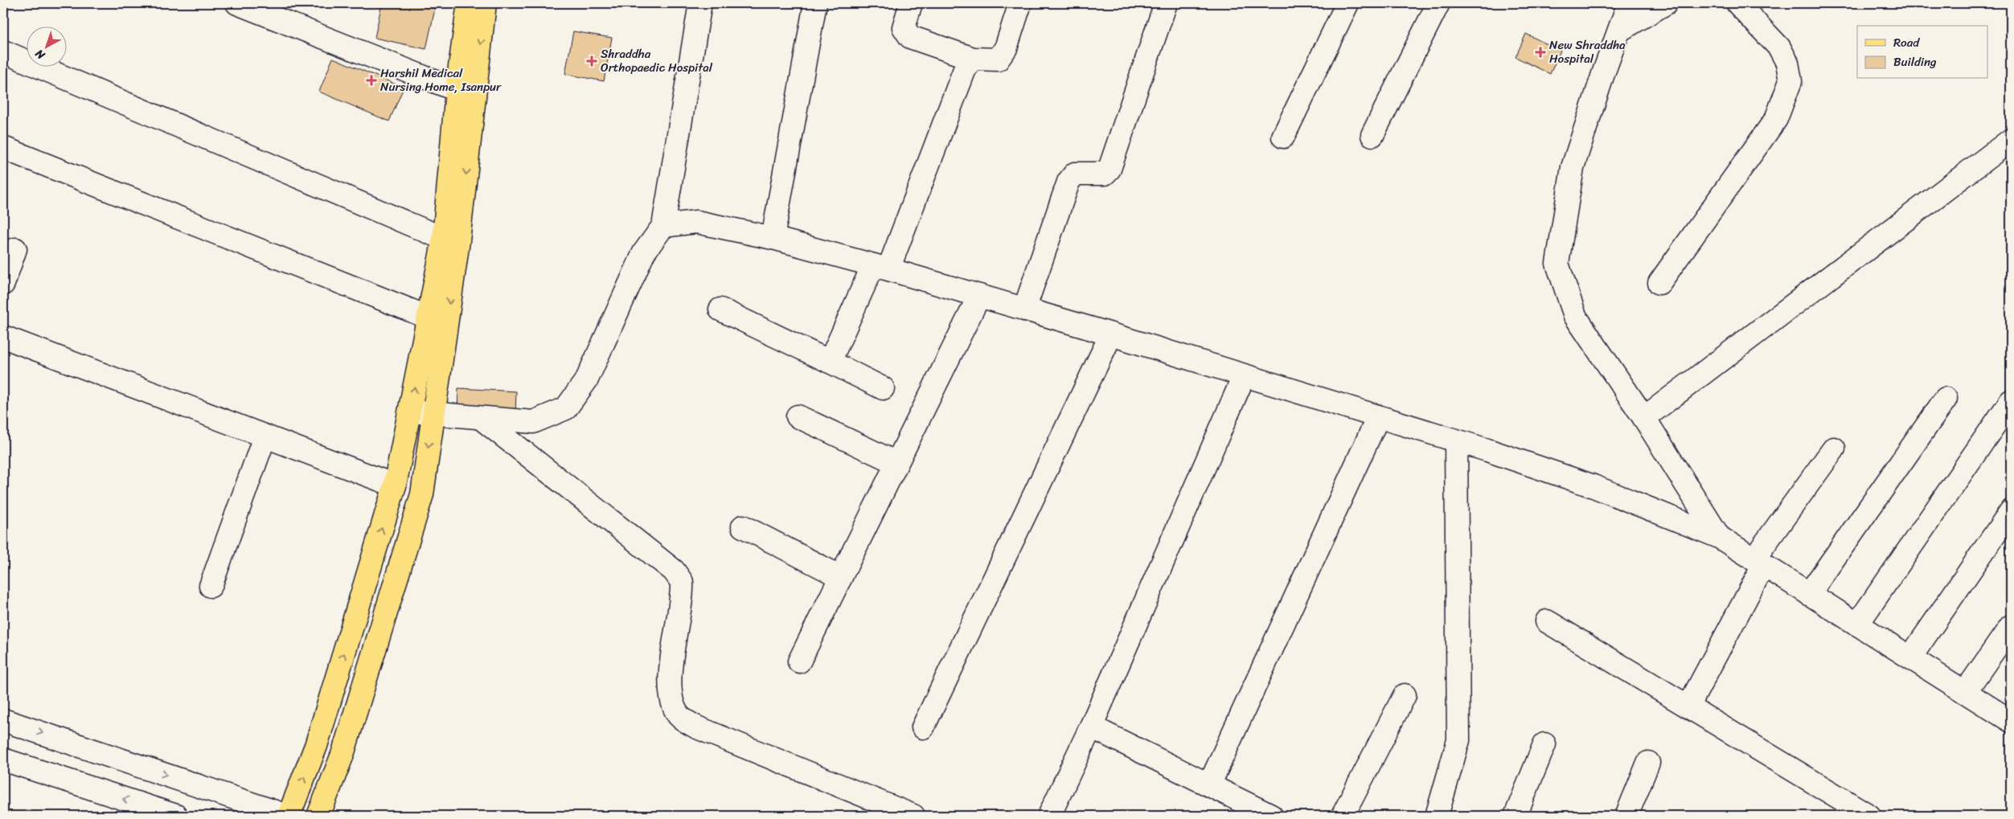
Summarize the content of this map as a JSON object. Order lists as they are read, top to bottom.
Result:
{
  "places": {
    "health": ["New Shraddha Hospital", "Shraddha Orthopaedic Hospital", "Harshil Medical Nursing Home, Isanpur"]
  },
  "legend": ["Road", "Building"],
  "north": "bottom left"
}
